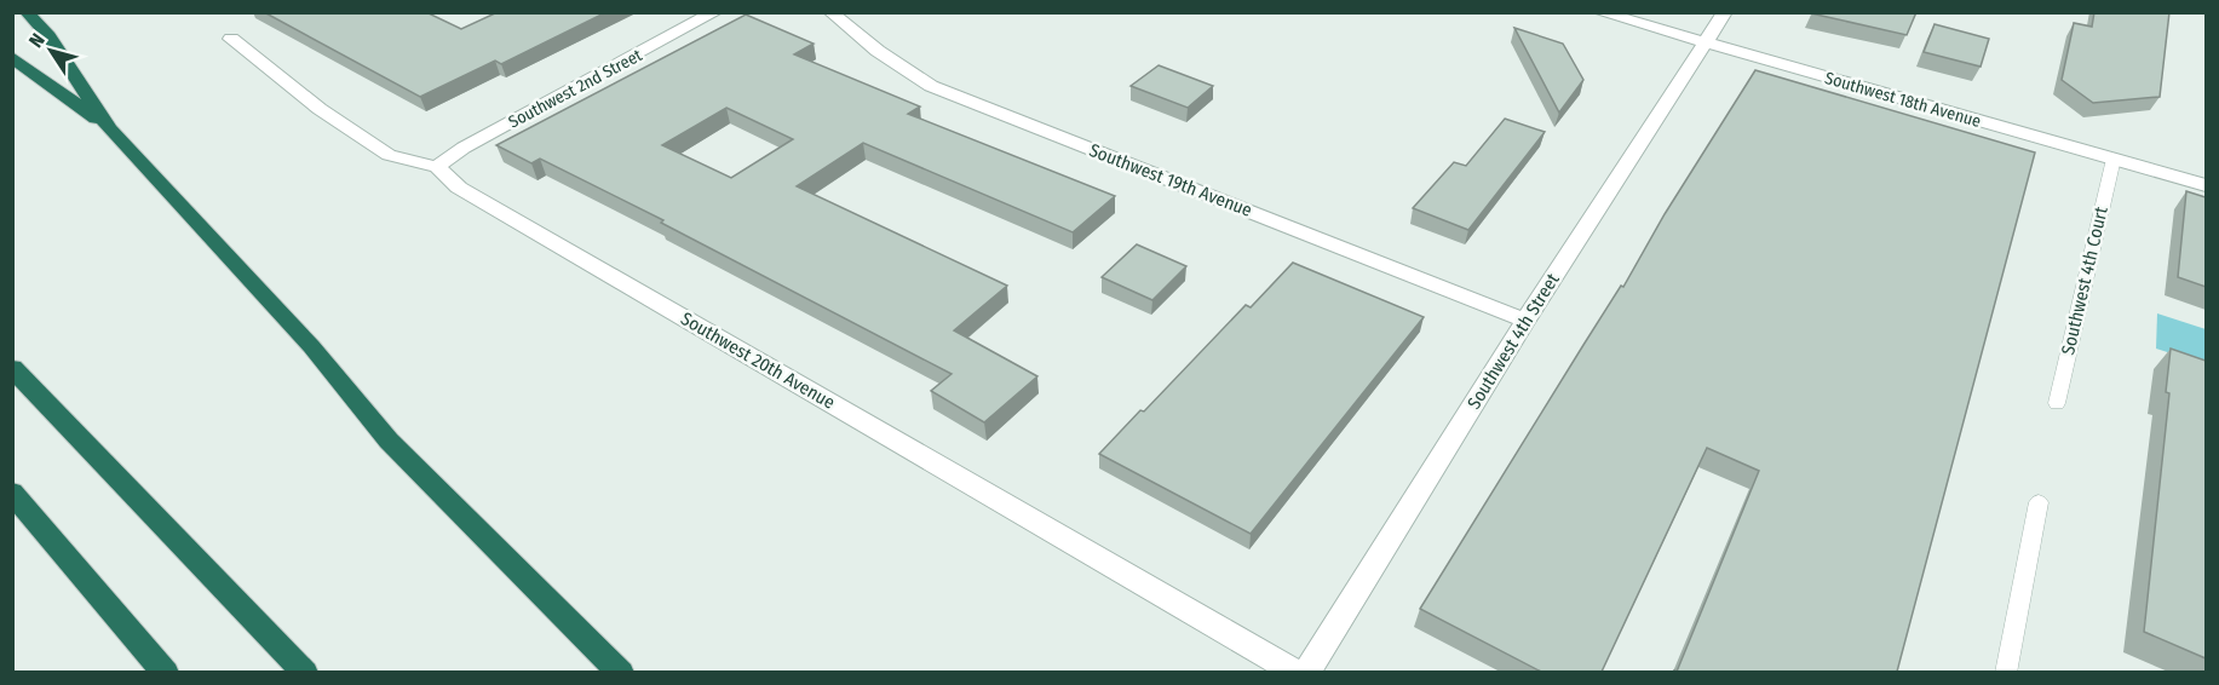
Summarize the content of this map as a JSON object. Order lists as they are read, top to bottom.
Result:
{
  "streets": {
    "street": [
      "Southwest 2nd Street",
      "Southwest 18th Avenue",
      "Southwest 19th Avenue",
      "Southwest 4th Street",
      "Southwest 20th Avenue"
    ],
    "lane": ["Southwest 4th Court"]
  },
  "crossings": [
    ["Southwest 2nd Street", "Southwest 20th Avenue"],
    ["Southwest 18th Avenue", "Southwest 4th Court"],
    ["Southwest 18th Avenue", "Southwest 4th Street"],
    ["Southwest 19th Avenue", "Southwest 4th Street"]
  ],
  "north": "top left"
}
